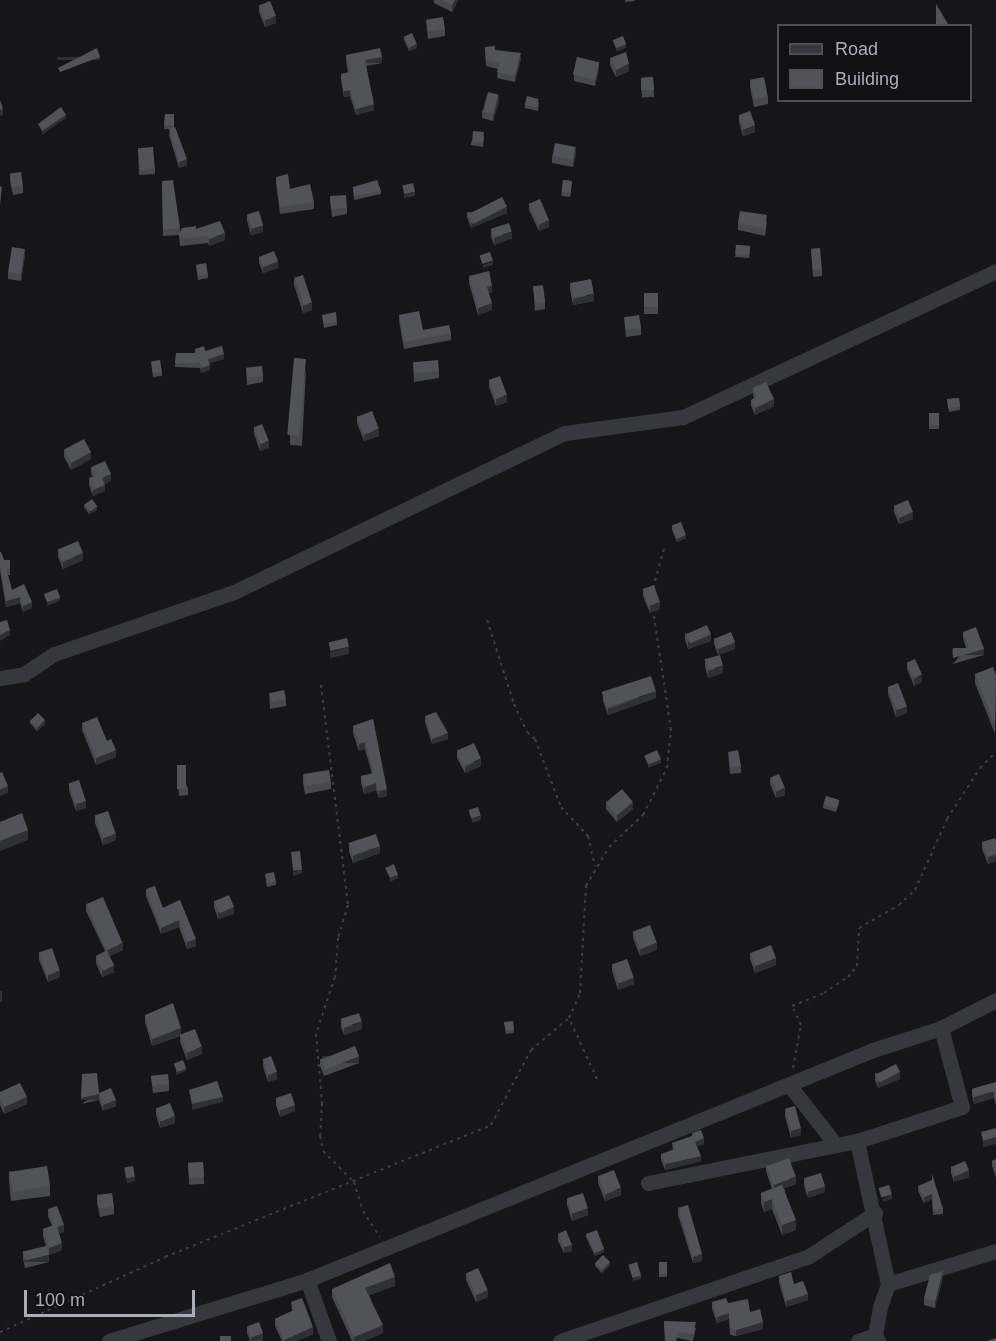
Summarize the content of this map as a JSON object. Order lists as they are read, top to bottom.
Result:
{
  "legend": ["Road", "Building"],
  "scale_bar": "100 m"
}
